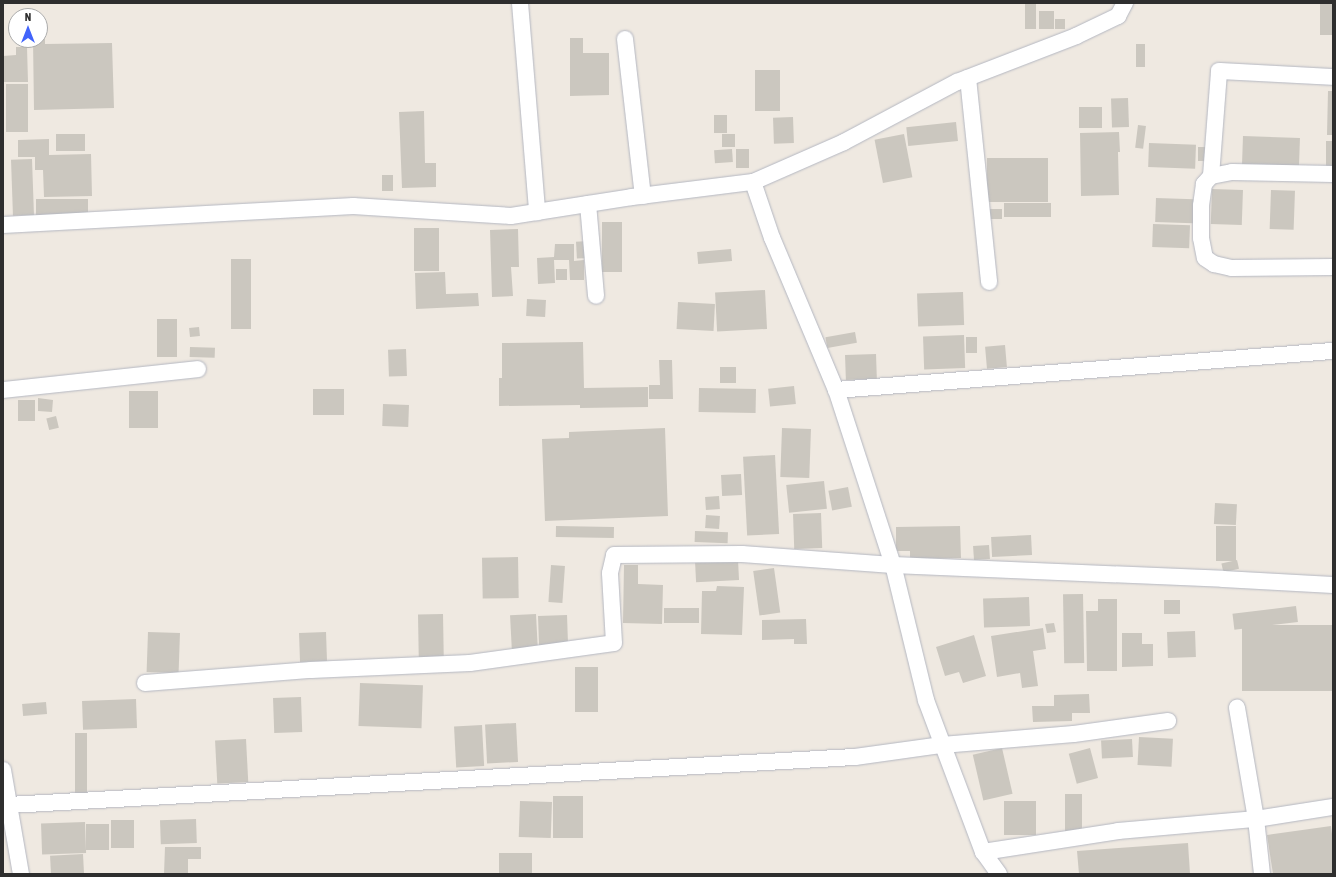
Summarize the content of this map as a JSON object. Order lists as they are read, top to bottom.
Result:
{
  "north": "top"
}
